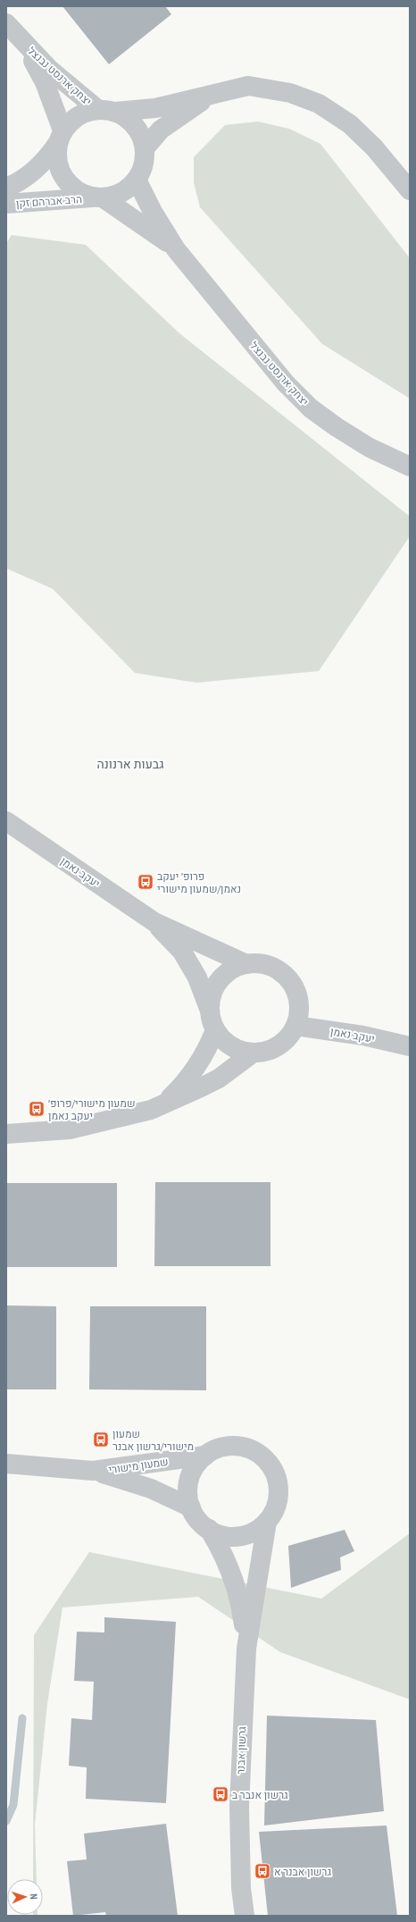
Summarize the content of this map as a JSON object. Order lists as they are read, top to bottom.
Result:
{
  "streets": {
    "street": [
      "יצחק ארנסט נבנצל",
      "הרב אברהם זקן",
      "יעקב נאמן",
      "שמעון מישורי",
      "גרשון אבנר"
    ]
  },
  "crossings": [
    ["יצחק ארנסט נבנצל", "הרב אברהם זקן"],
    ["שמעון מישורי", "גרשון אבנר"]
  ],
  "districts": ["גבעות ארנונה"],
  "places": {
    "bus stop": [
      "פרופ׳ יעקב נאמן/שמעון מישורי",
      "שמעון מישורי/פרופ׳ יעקב נאמן",
      "שמעון מישורי/גרשון אבנר",
      "גרשון אנבר ב",
      "גרשון אבנר א"
    ]
  },
  "north": "right"
}
